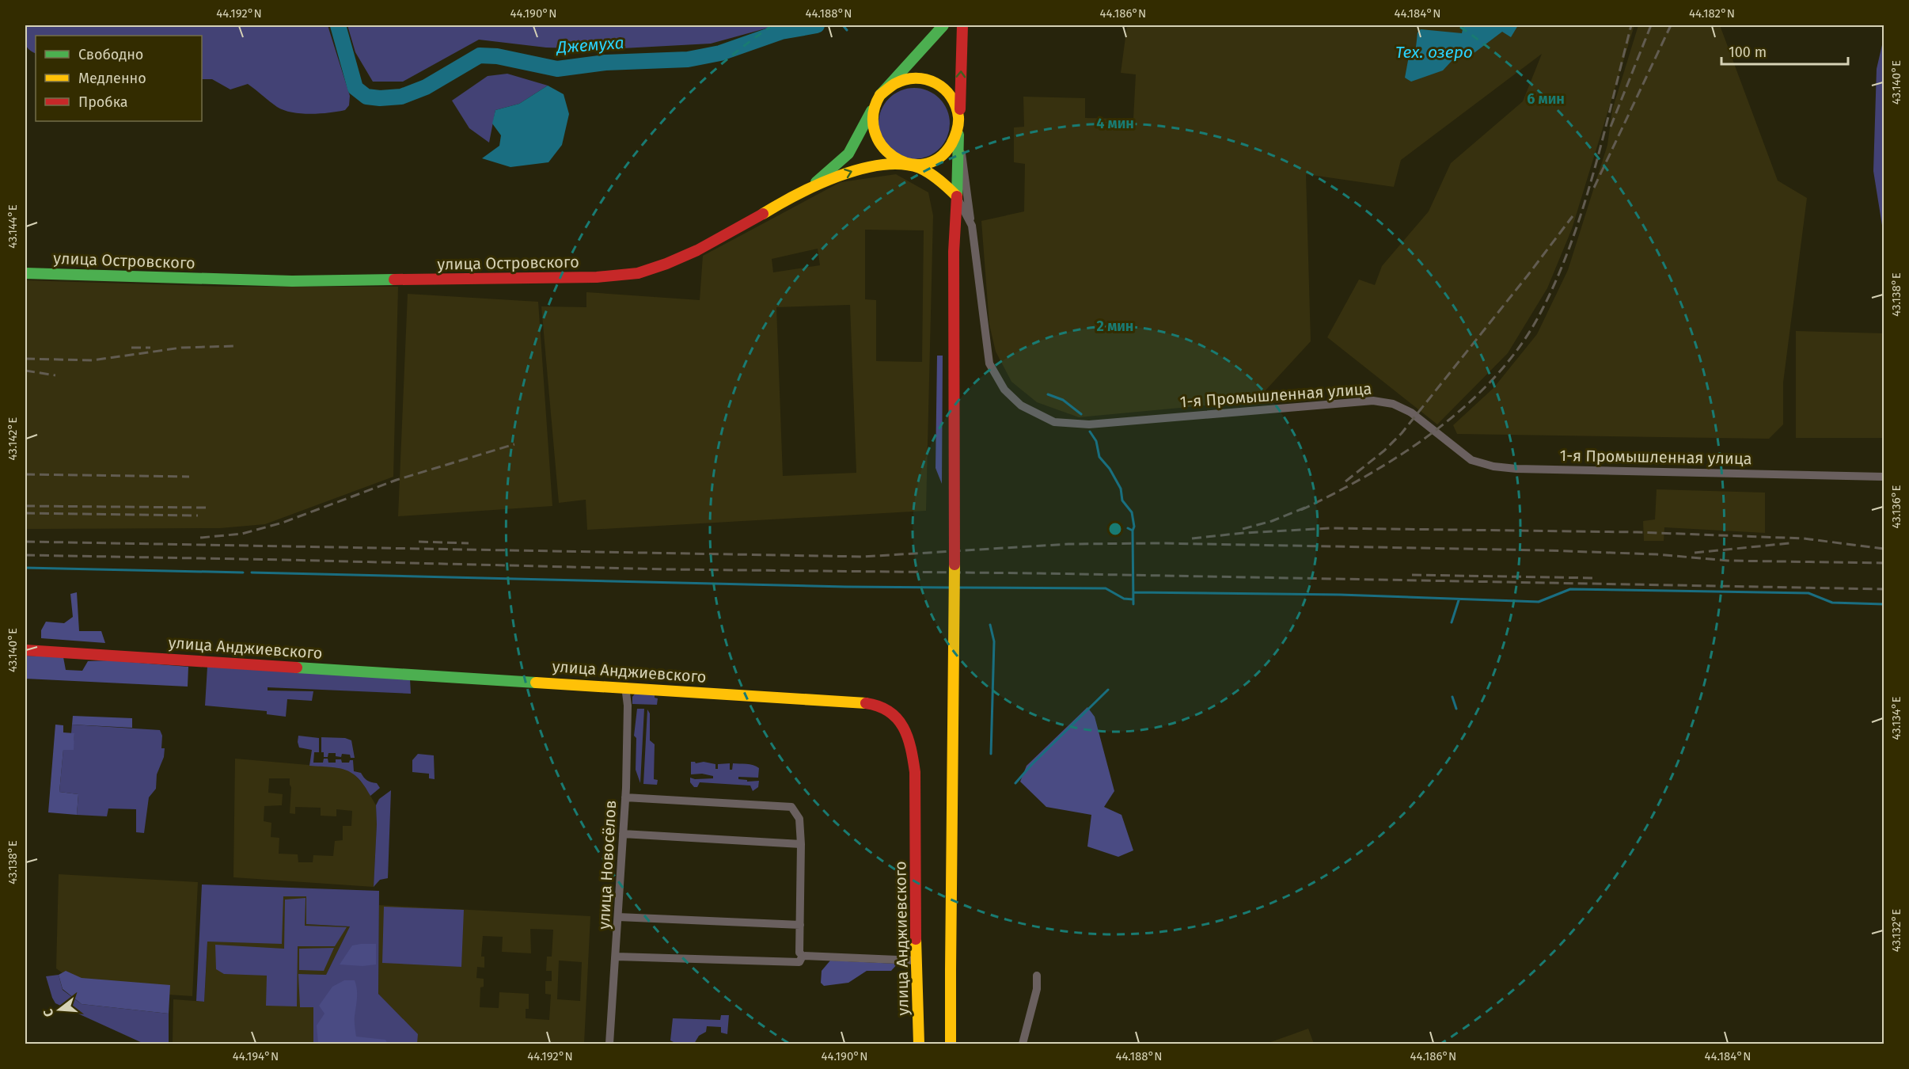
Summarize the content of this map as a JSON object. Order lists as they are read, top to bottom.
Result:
{
  "streets": {
    "street": [
      "улица Островского",
      "1-я Промышленная улица",
      "улица Анджиевского",
      "улица Новосёлов"
    ]
  },
  "crossings": [
    ["улица Островского", "1-я Промышленная улица"],
    ["улица Анджиевского", "улица Новосёлов"]
  ],
  "water": ["Джемуха", "Тех. озеро"],
  "legend": ["Свободно", "Медленно", "Пробка"],
  "scale_bar": "100 m",
  "north": "left",
  "coordinates": [
    "44.192°N",
    "44.190°N",
    "44.188°N",
    "44.186°N",
    "44.184°N",
    "44.182°N",
    "43.140°E",
    "43.144°E",
    "43.138°E",
    "43.142°E",
    "43.136°E",
    "43.134°E",
    "43.132°E",
    "44.194°N"
  ],
  "rings": ["6 мин", "4 мин", "2 мин"]
}
